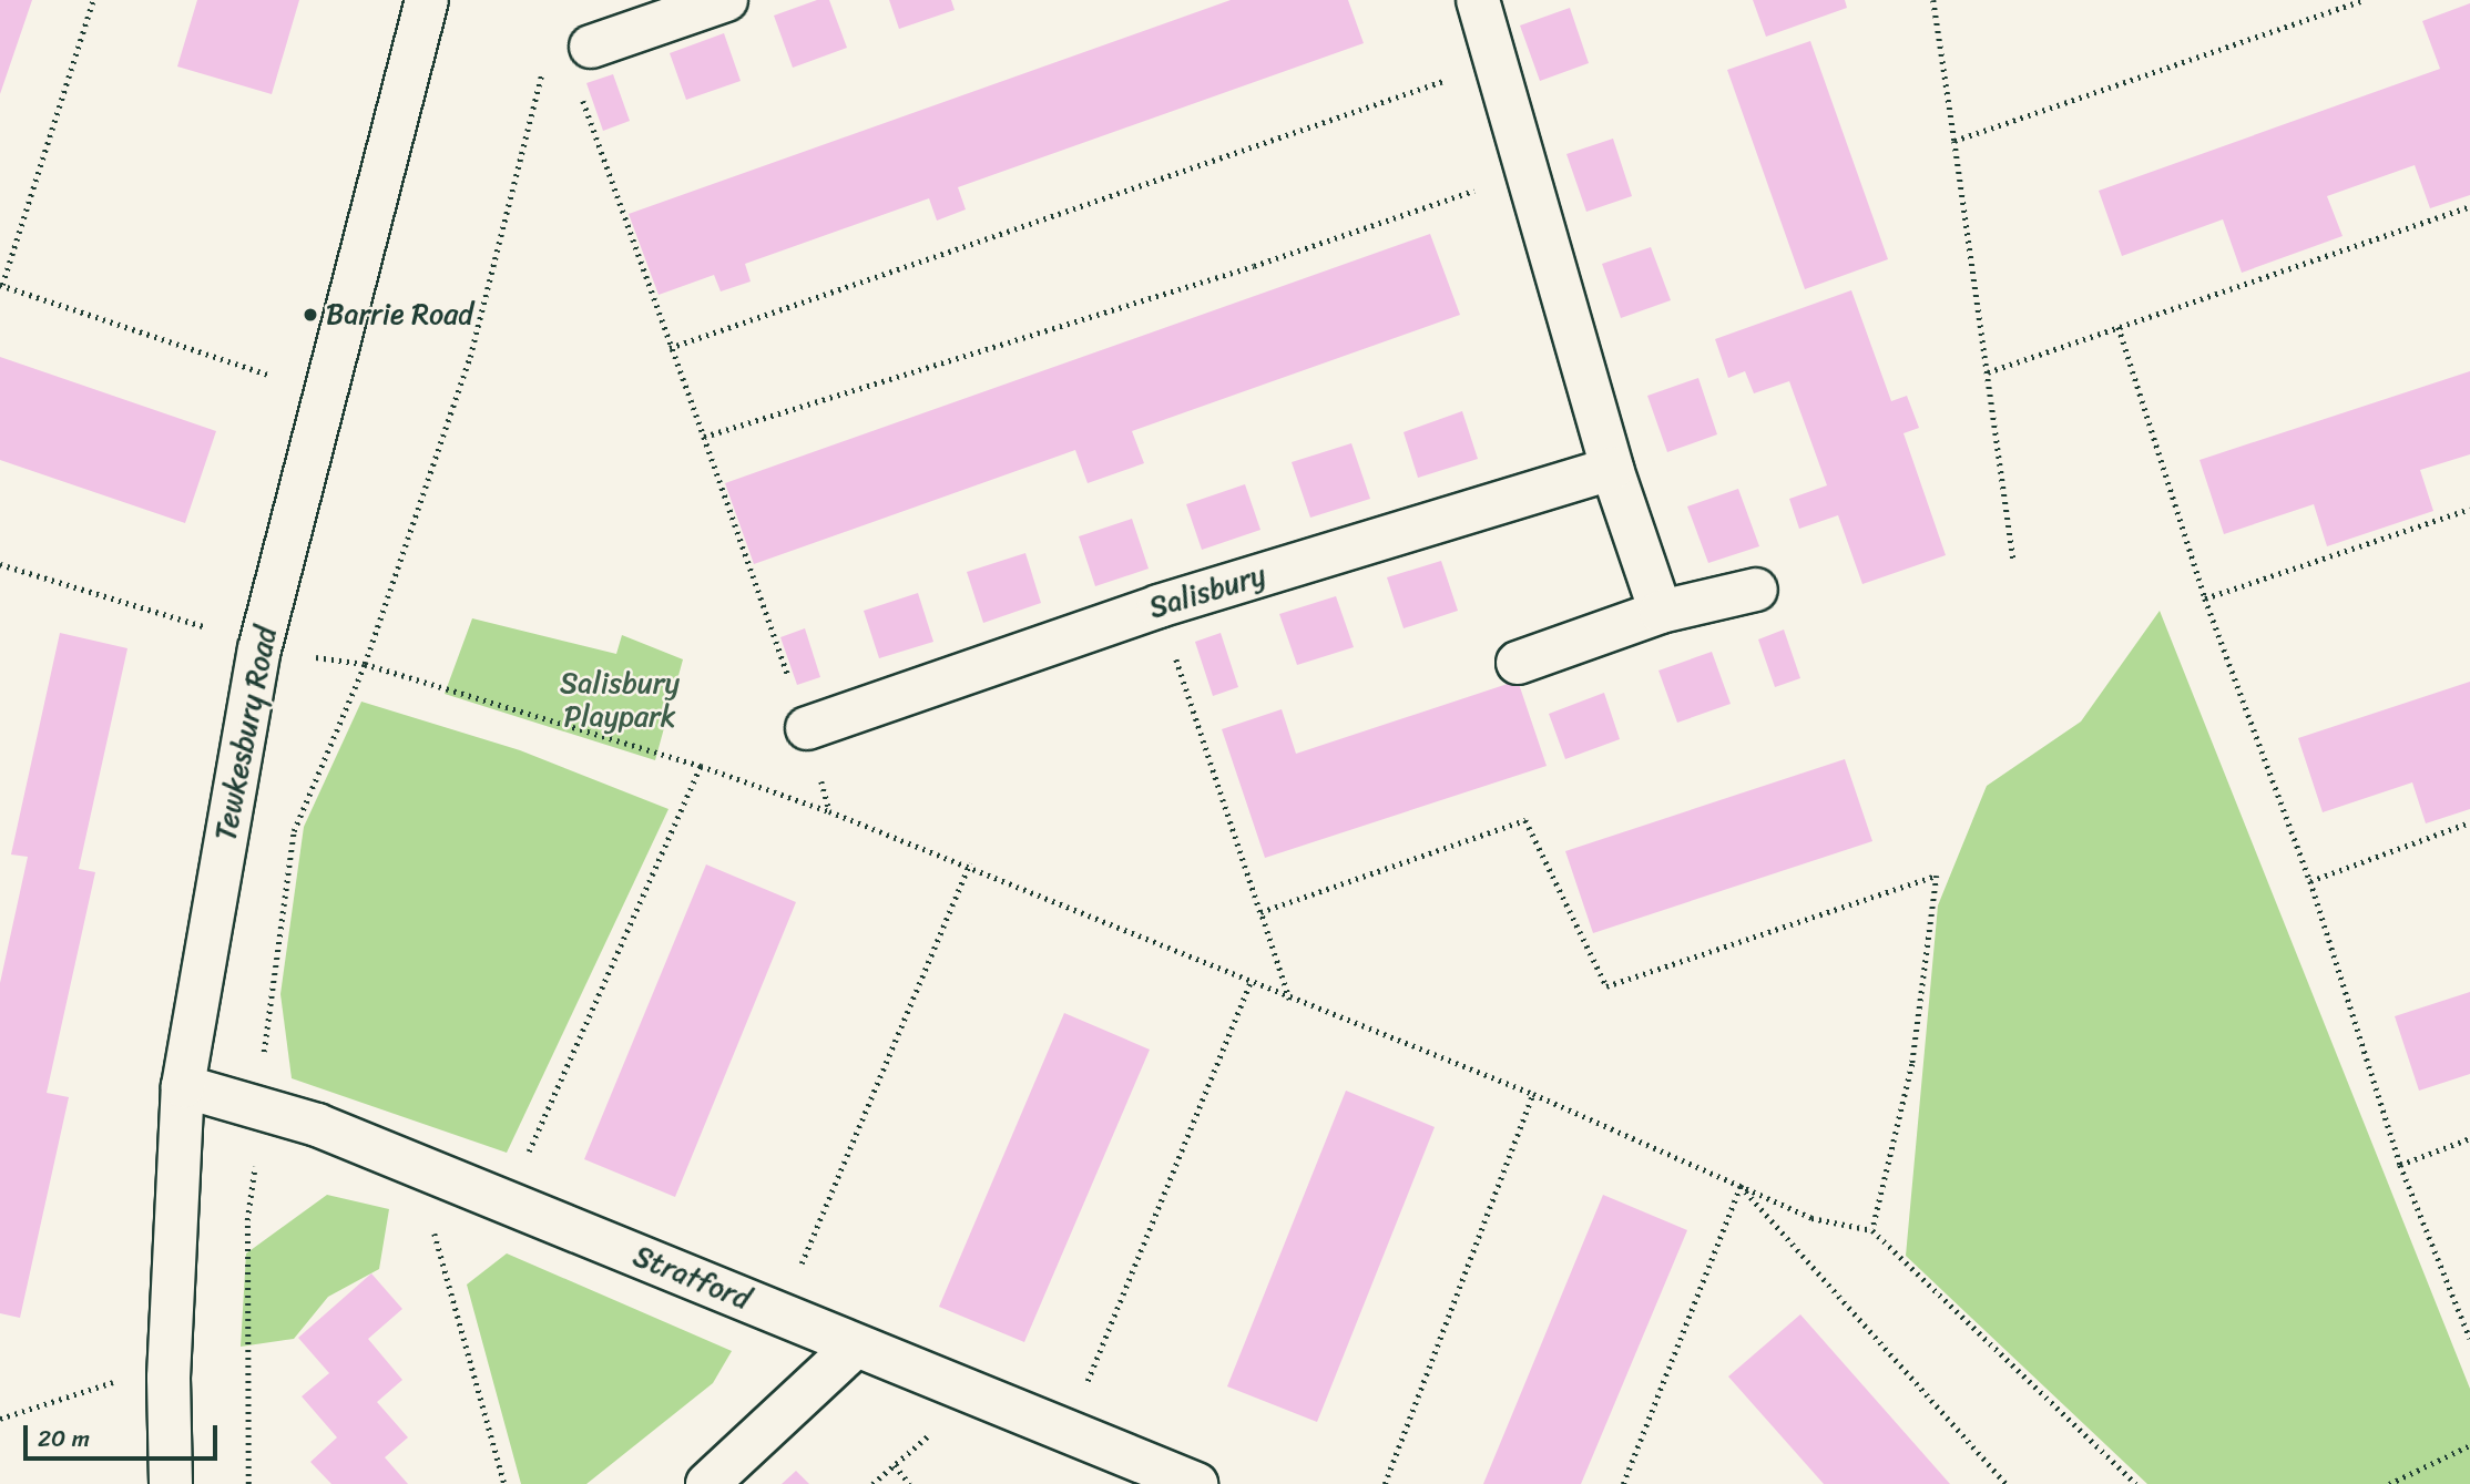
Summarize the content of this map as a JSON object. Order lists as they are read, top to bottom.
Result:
{
  "streets": {
    "street": ["Salisbury", "Tewkesbury Road", "Stratford"]
  },
  "crossings": [
    ["Tewkesbury Road", "Stratford"]
  ],
  "parks": ["Salisbury Playpark"],
  "places": ["Barrie Road"],
  "scale_bar": "20 m"
}
